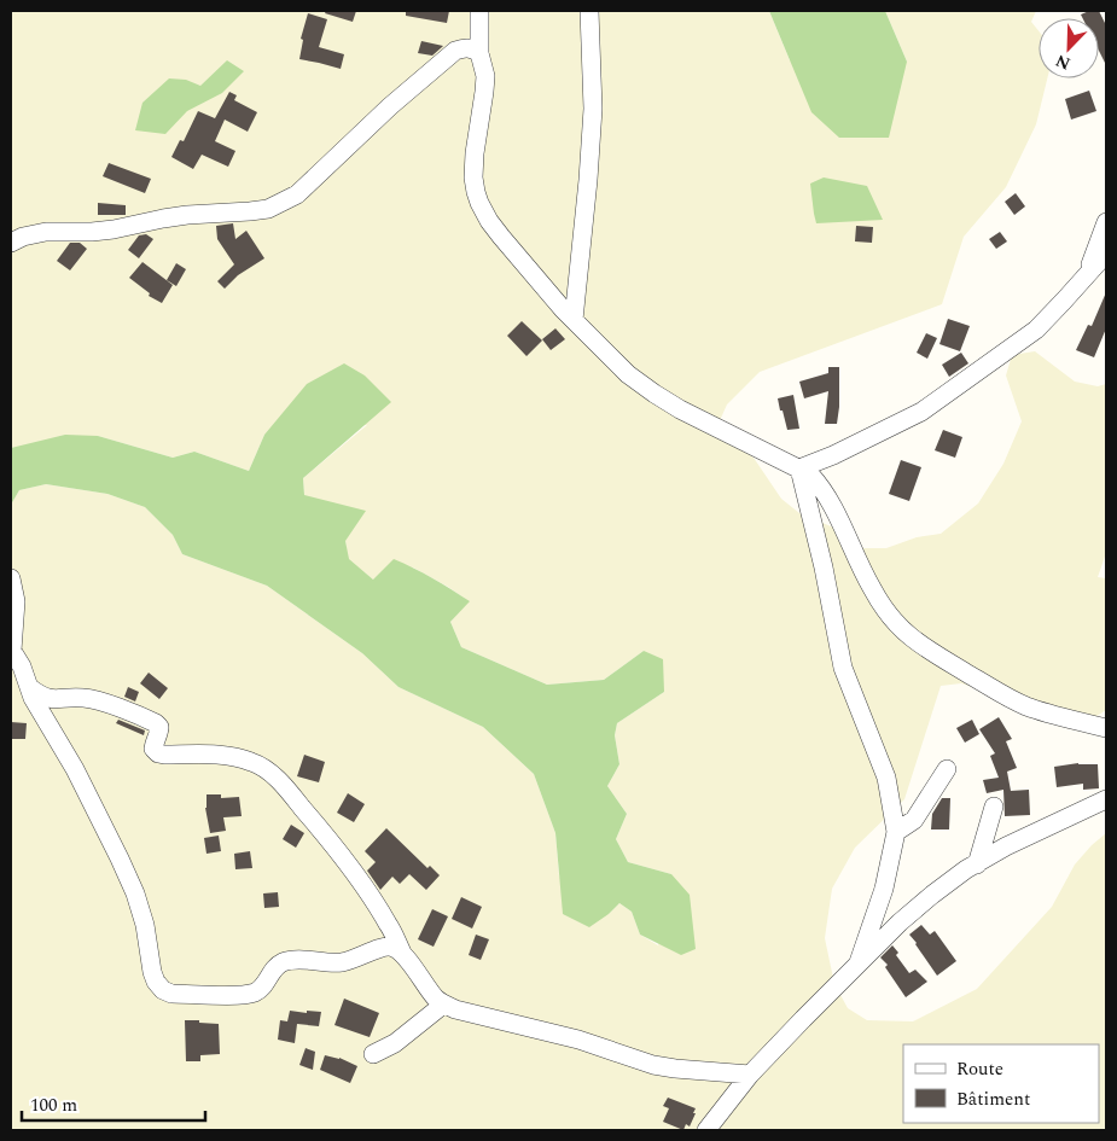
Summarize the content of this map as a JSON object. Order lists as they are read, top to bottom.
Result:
{
  "legend": ["Route", "Bâtiment"],
  "scale_bar": "100 m",
  "north": "bottom left"
}
